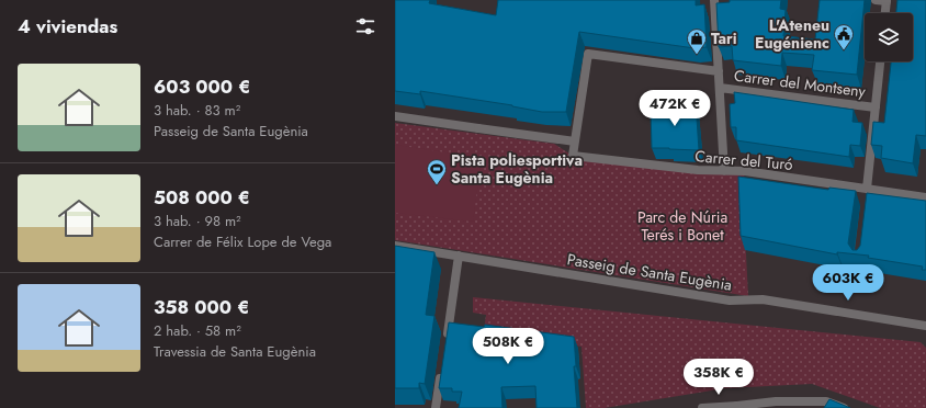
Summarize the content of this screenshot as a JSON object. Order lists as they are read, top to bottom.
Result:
{
  "streets": {
    "street": ["Carrer del Montseny", "Carrer del Turó", "Passeig de Santa Eugènia"]
  },
  "crossings": [
    ["Carrer del Montseny", "Carrer del Turó"]
  ],
  "parks": ["Parc de Núria Terés i Bonet"],
  "places": {
    "public building": ["L'Ateneu Eugénienc"],
    "shop": ["Tari"],
    "sports": ["Pista poliesportiva Santa Eugènia"]
  },
  "page": {
    "heading": "4 viviendas",
    "list": [
      {
        "name": "603 000 €",
        "note": "3 hab. · 83 m² · Passeig de Santa Eugènia"
      },
      {
        "name": "508 000 €",
        "note": "3 hab. · 98 m² · Carrer de Félix Lope de Vega"
      },
      {
        "name": "358 000 €",
        "note": "2 hab. · 58 m² · Travessia de Santa Eugènia"
      }
    ],
    "price": [
      "472K €",
      "603K €",
      "508K €",
      "358K €"
    ]
  }
}
